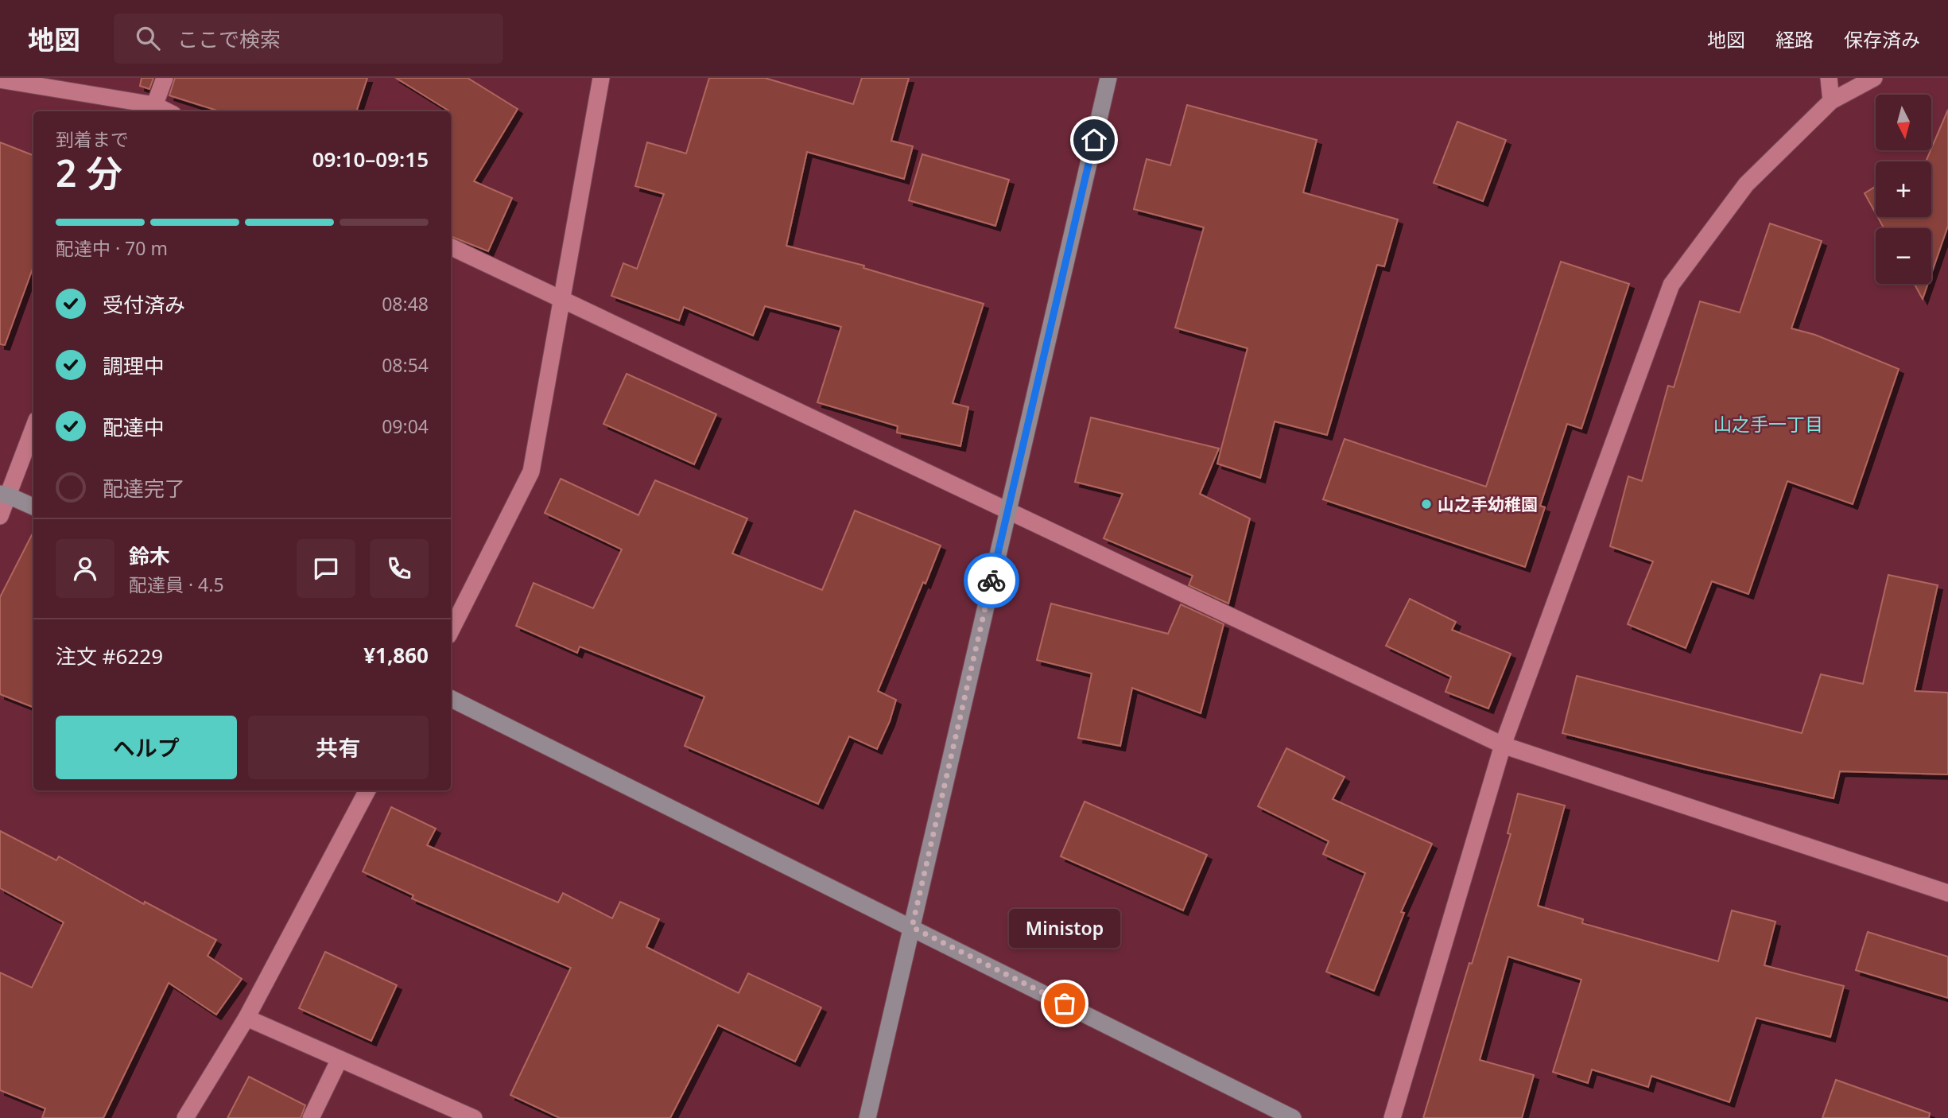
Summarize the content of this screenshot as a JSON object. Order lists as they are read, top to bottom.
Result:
{
  "districts": ["山之手一丁目"],
  "places": ["山之手幼稚園", "Ministop"],
  "north": "bottom",
  "page": {
    "header": "地図",
    "search": "ここで検索",
    "nav": ["地図", "経路", "保存済み"],
    "map_buttons": ["+", "−"],
    "heading": ["2 分", "到着まで", "09:10–09:15"],
    "panel": [
      "鈴木",
      "配達員 · 4.5",
      "注文 #6229",
      "¥1,860"
    ],
    "bar": "配達中 · 70 m",
    "list": [
      ["受付済み", "08:48"],
      ["調理中", "08:54"],
      ["配達中", "09:04"],
      "配達完了"
    ],
    "buttons": ["ヘルプ", "共有"],
    "bubble": "Ministop"
  }
}
